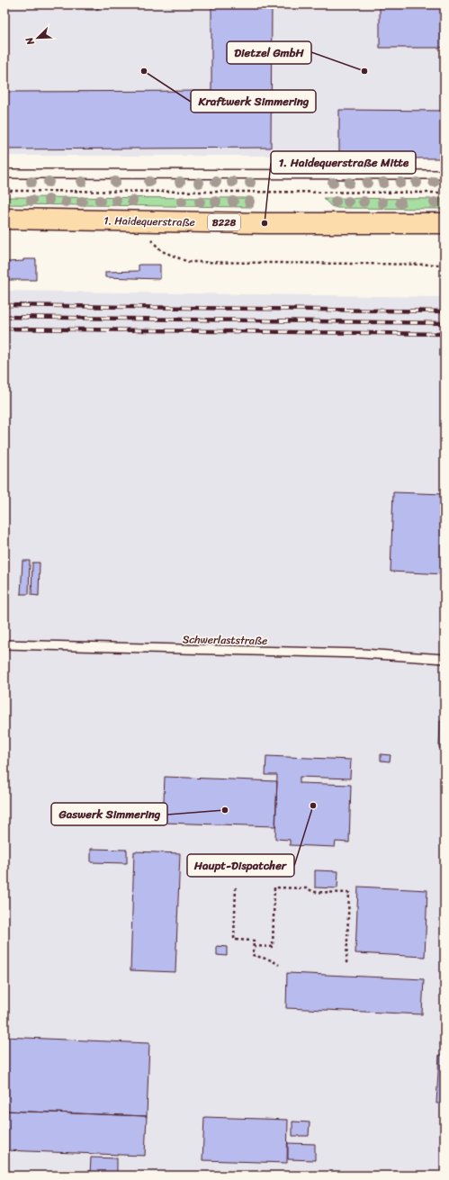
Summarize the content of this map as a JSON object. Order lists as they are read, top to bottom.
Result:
{
  "streets": {
    "main road": ["1. Haidequerstraße", "B228"],
    "lane": ["Schwerlaststraße"]
  },
  "places": [
    "Kraftwerk Simmering",
    "Dietzel GmbH",
    "1. Haidequerstraße Mitte",
    "Haupt-Dispatcher",
    "Gaswerk Simmering"
  ],
  "north": "bottom left"
}
